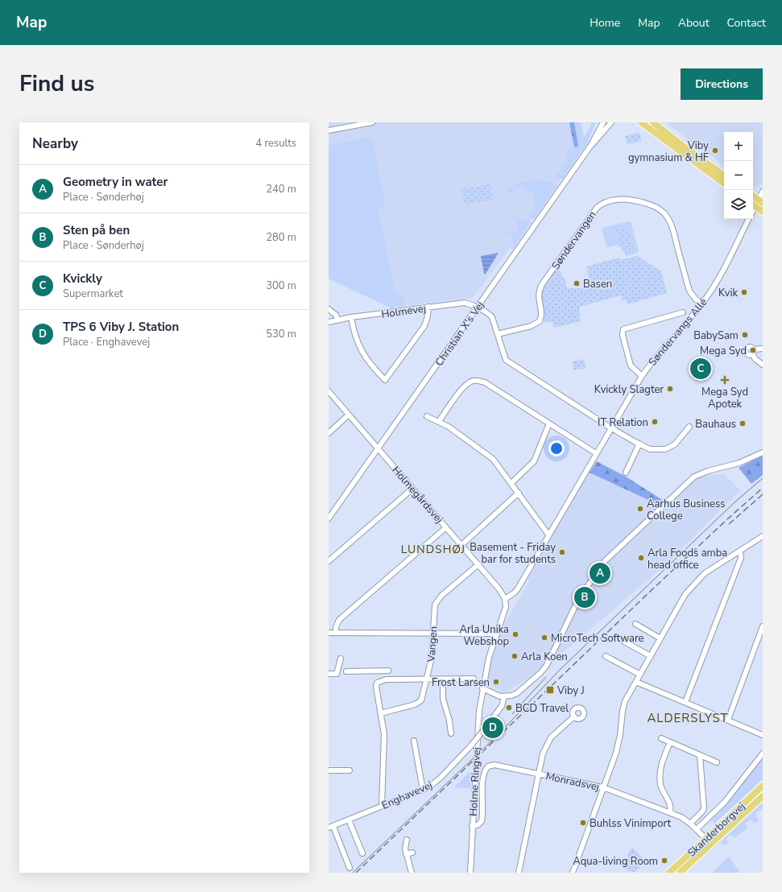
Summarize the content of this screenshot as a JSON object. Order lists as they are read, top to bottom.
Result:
{
  "streets": {
    "main road": ["Skanderborgvej"],
    "street": [
      "Søndervangen",
      "Holmevej",
      "Søndervangs Allé",
      "Christian X's Vej",
      "Holmegårdsvej",
      "Vangen",
      "Monradsvej",
      "Holme Ringvej",
      "Enghavevej"
    ]
  },
  "crossings": [
    ["Søndervangen", "Søndervangs Allé"],
    ["Holmevej", "Christian X's Vej"],
    ["Søndervangs Allé", "Holmegårdsvej"],
    ["Søndervangs Allé", "Holme Ringvej"],
    ["Christian X's Vej", "Holmegårdsvej"],
    ["Holmegårdsvej", "Vangen"],
    ["Holmegårdsvej", "Holme Ringvej"],
    ["Monradsvej", "Holme Ringvej"],
    ["Monradsvej", "Skanderborgvej"]
  ],
  "districts": ["LUNDSHØJ", "ALDERSLYST"],
  "places": {
    "other": [
      "Viby gymnasium & HF",
      "Basen",
      "Kvik",
      "BabySam",
      "Mega Syd",
      "Kvickly Slagter",
      "IT Relation",
      "Bauhaus",
      "Aarhus Business College",
      "Basement - Friday bar for students",
      "Arla Foods amba head office",
      "Arla Unika Webshop",
      "MicroTech Software",
      "Arla Koen",
      "Frost Larsen",
      "BCD Travel",
      "Buhlss Vinimport",
      "Aqua-living Room"
    ],
    "health": ["Mega Syd Apotek"],
    "transit": ["Viby J"]
  },
  "page": {
    "header": "Map",
    "nav": [
      "Home",
      "Map",
      "About",
      "Contact"
    ],
    "title": "Find us",
    "buttons": "Directions",
    "heading": ["Nearby", "4 results"],
    "map_buttons": ["+", "−"],
    "list": [
      {
        "mark": "A",
        "name": "Geometry in water",
        "note": "Place · Sønderhøj",
        "value": "240 m"
      },
      {
        "mark": "B",
        "name": "Sten på ben",
        "note": "Place · Sønderhøj",
        "value": "280 m"
      },
      {
        "mark": "C",
        "name": "Kvickly",
        "note": "Supermarket",
        "value": "300 m"
      },
      {
        "mark": "D",
        "name": "TPS 6 Viby J. Station",
        "note": "Place · Enghavevej",
        "value": "530 m"
      }
    ],
    "pins": [
      "C",
      "A",
      "B",
      "D"
    ]
  }
}
